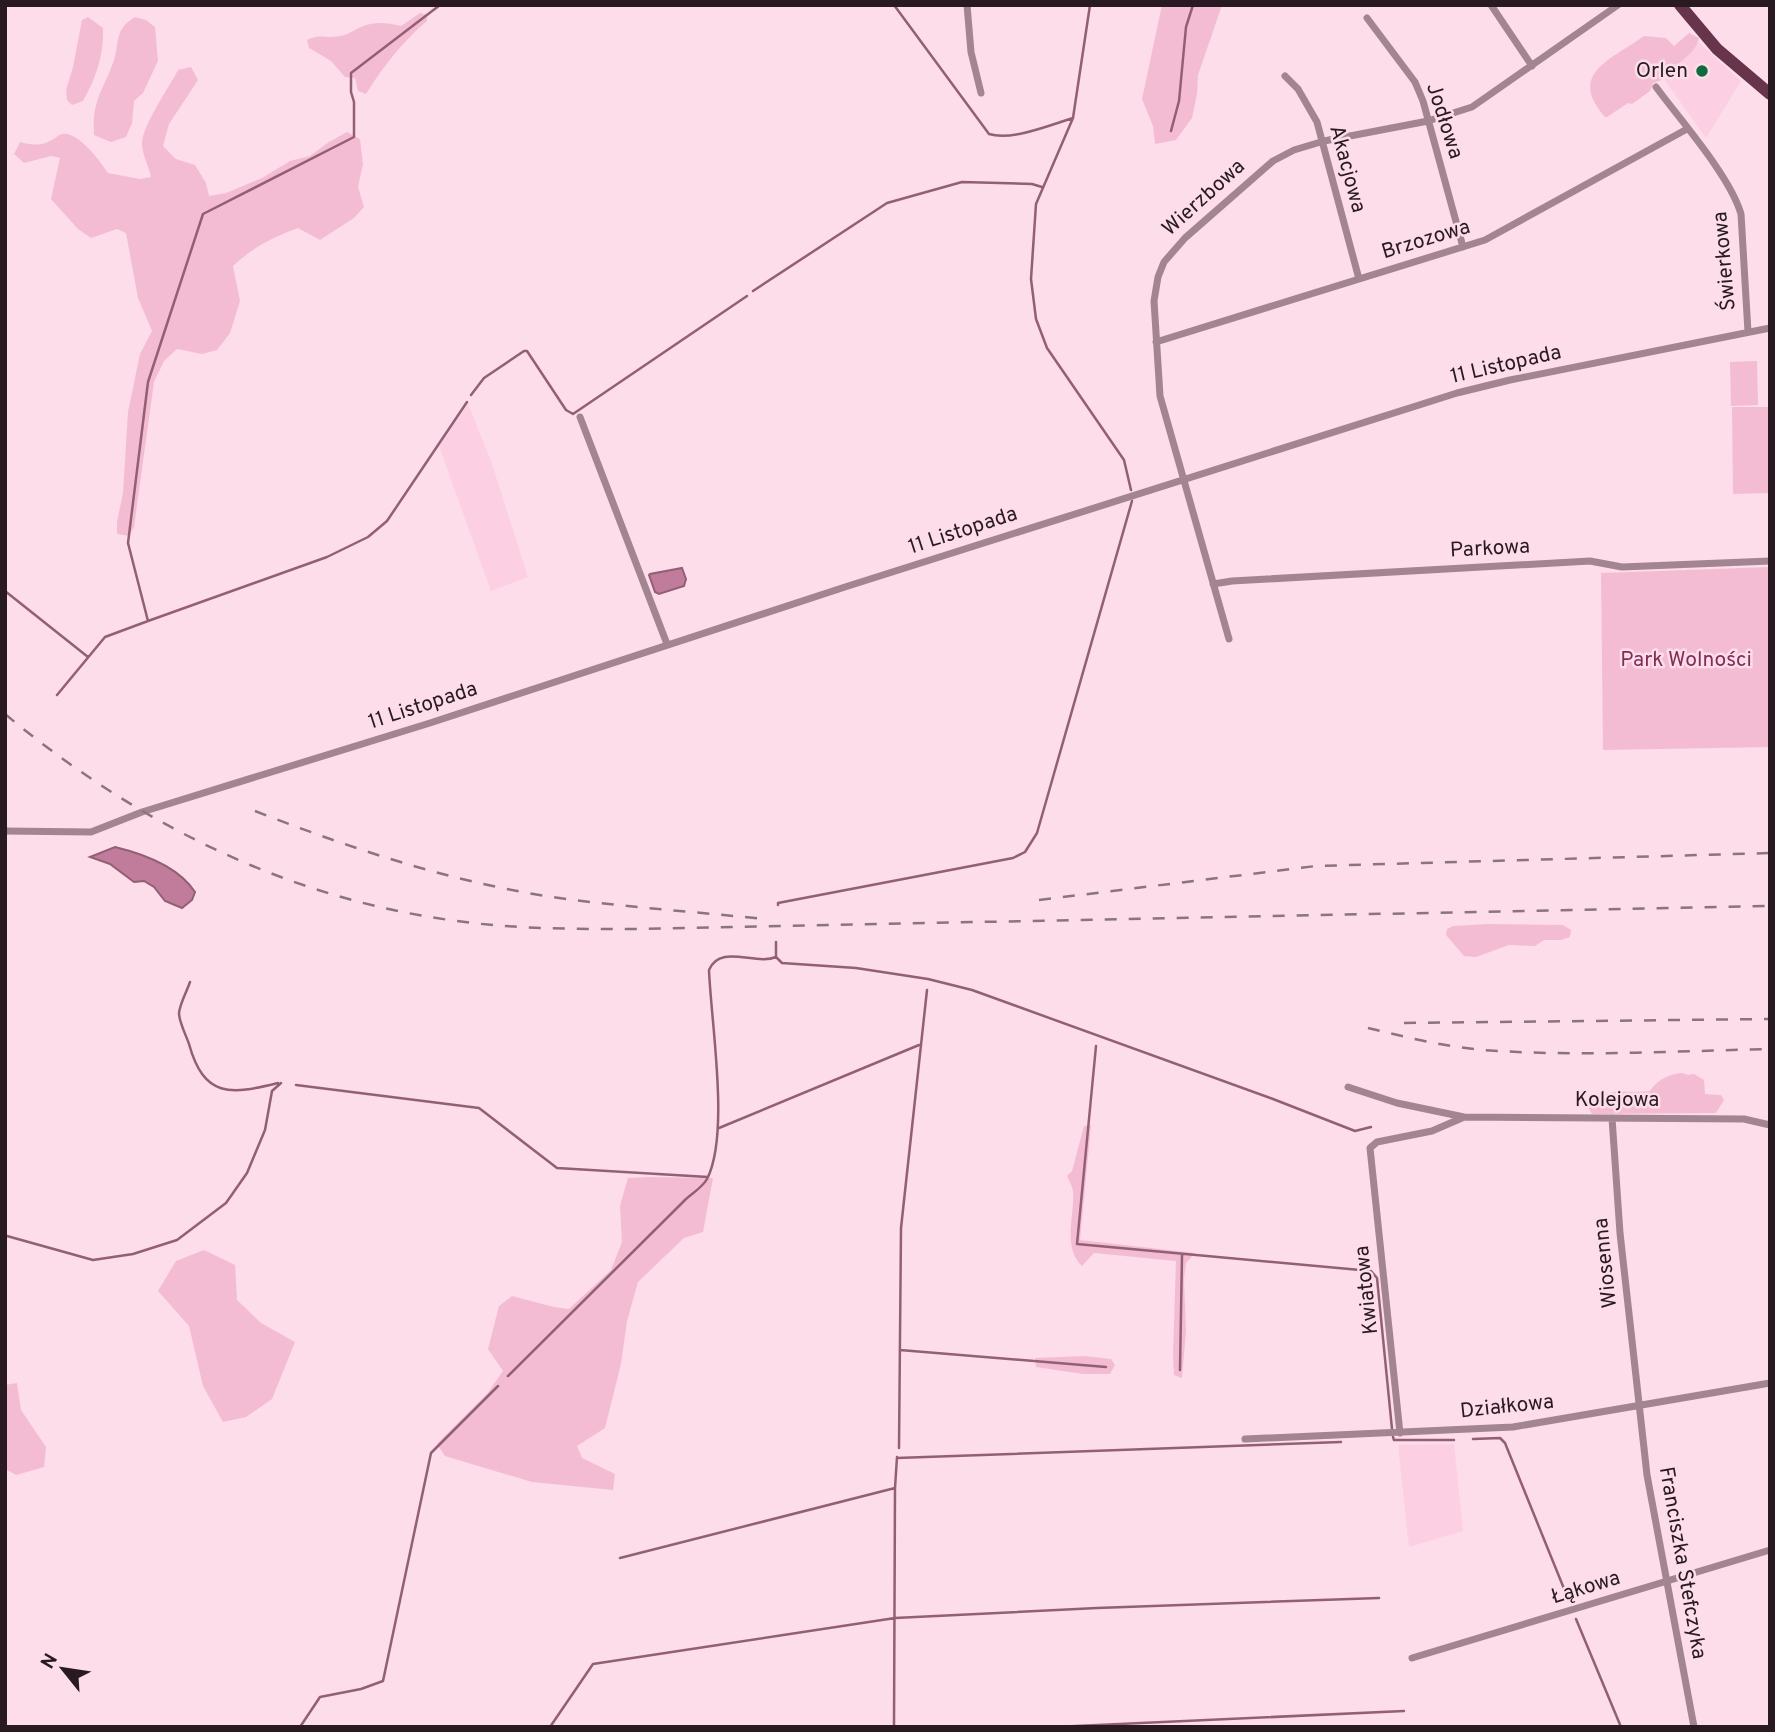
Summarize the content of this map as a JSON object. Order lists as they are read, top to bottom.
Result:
{
  "streets": {
    "street": [
      "Jodłowa",
      "Akacjowa",
      "Wierzbowa",
      "Brzozowa",
      "Świerkowa",
      "11 Listopada",
      "Parkowa",
      "Kolejowa",
      "Wiosenna",
      "Kwiatowa",
      "Działkowa",
      "Franciszka Stefczyka",
      "Łąkowa"
    ]
  },
  "crossings": [
    ["Jodłowa", "Wierzbowa"],
    ["Jodłowa", "Brzozowa"],
    ["Akacjowa", "Wierzbowa"],
    ["Akacjowa", "Brzozowa"],
    ["Wierzbowa", "Brzozowa"],
    ["Wierzbowa", "11 Listopada"],
    ["Wierzbowa", "Parkowa"],
    ["Brzozowa", "Świerkowa"],
    ["Świerkowa", "11 Listopada"],
    ["Kolejowa", "Wiosenna"],
    ["Kolejowa", "Kwiatowa"],
    ["Wiosenna", "Działkowa"],
    ["Wiosenna", "Franciszka Stefczyka"],
    ["Kwiatowa", "Działkowa"],
    ["Działkowa", "Franciszka Stefczyka"],
    ["Franciszka Stefczyka", "Łąkowa"]
  ],
  "parks": ["Park Wolności"],
  "places": ["Orlen"],
  "north": "top left"
}
